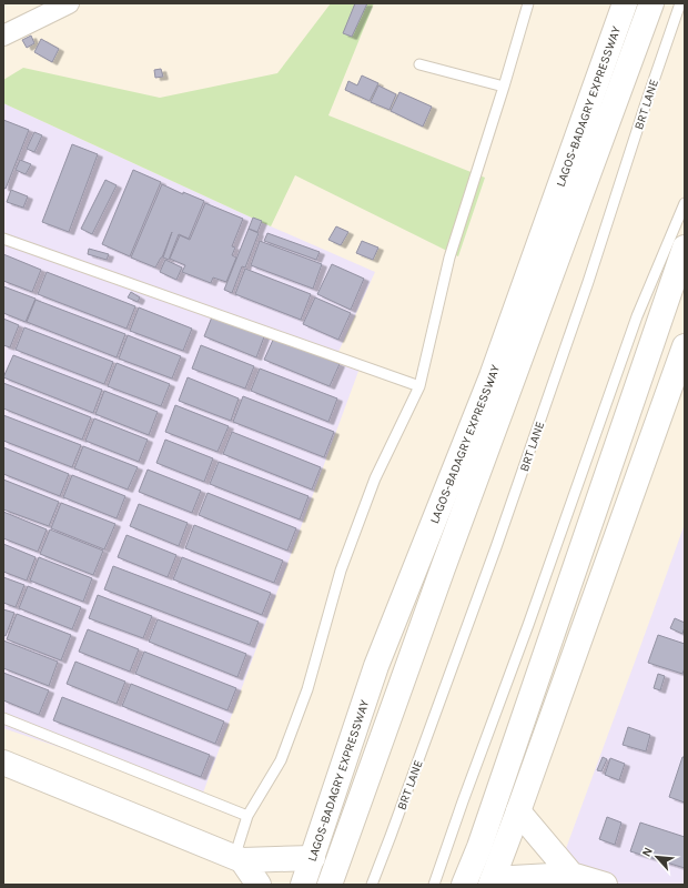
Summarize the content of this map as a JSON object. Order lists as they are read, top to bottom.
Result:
{
  "streets": {
    "main road": ["LAGOS-BADAGRY EXPRESSWAY"],
    "lane": ["BRT LANE"]
  },
  "north": "top left"
}
